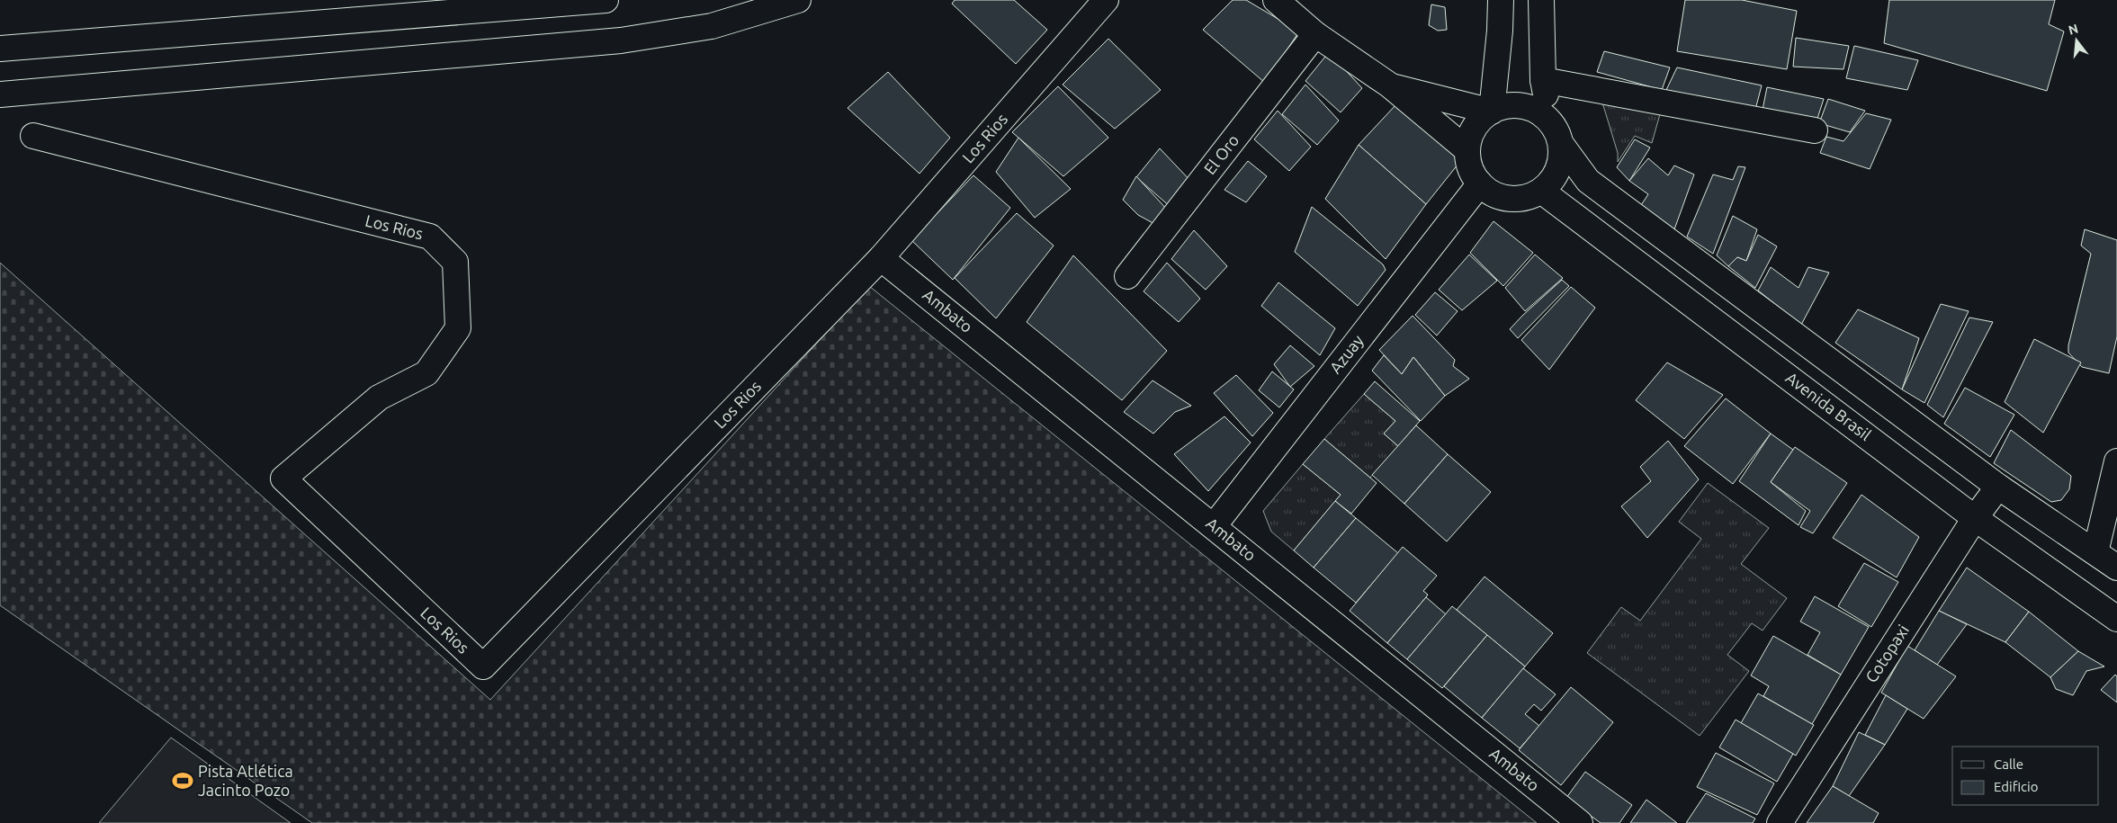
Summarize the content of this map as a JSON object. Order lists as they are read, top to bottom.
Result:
{
  "streets": {
    "street": [
      "Los Rios",
      "El Oro",
      "Ambato",
      "Azuay",
      "Avenida Brasil",
      "Cotopaxi"
    ]
  },
  "crossings": [
    ["Los Rios", "Ambato"],
    ["Ambato", "Azuay"],
    ["Azuay", "Avenida Brasil"],
    ["Avenida Brasil", "Cotopaxi"]
  ],
  "places": {
    "sports": ["Pista Atlética Jacinto Pozo"]
  },
  "legend": ["Calle", "Edificio"],
  "north": "top"
}
